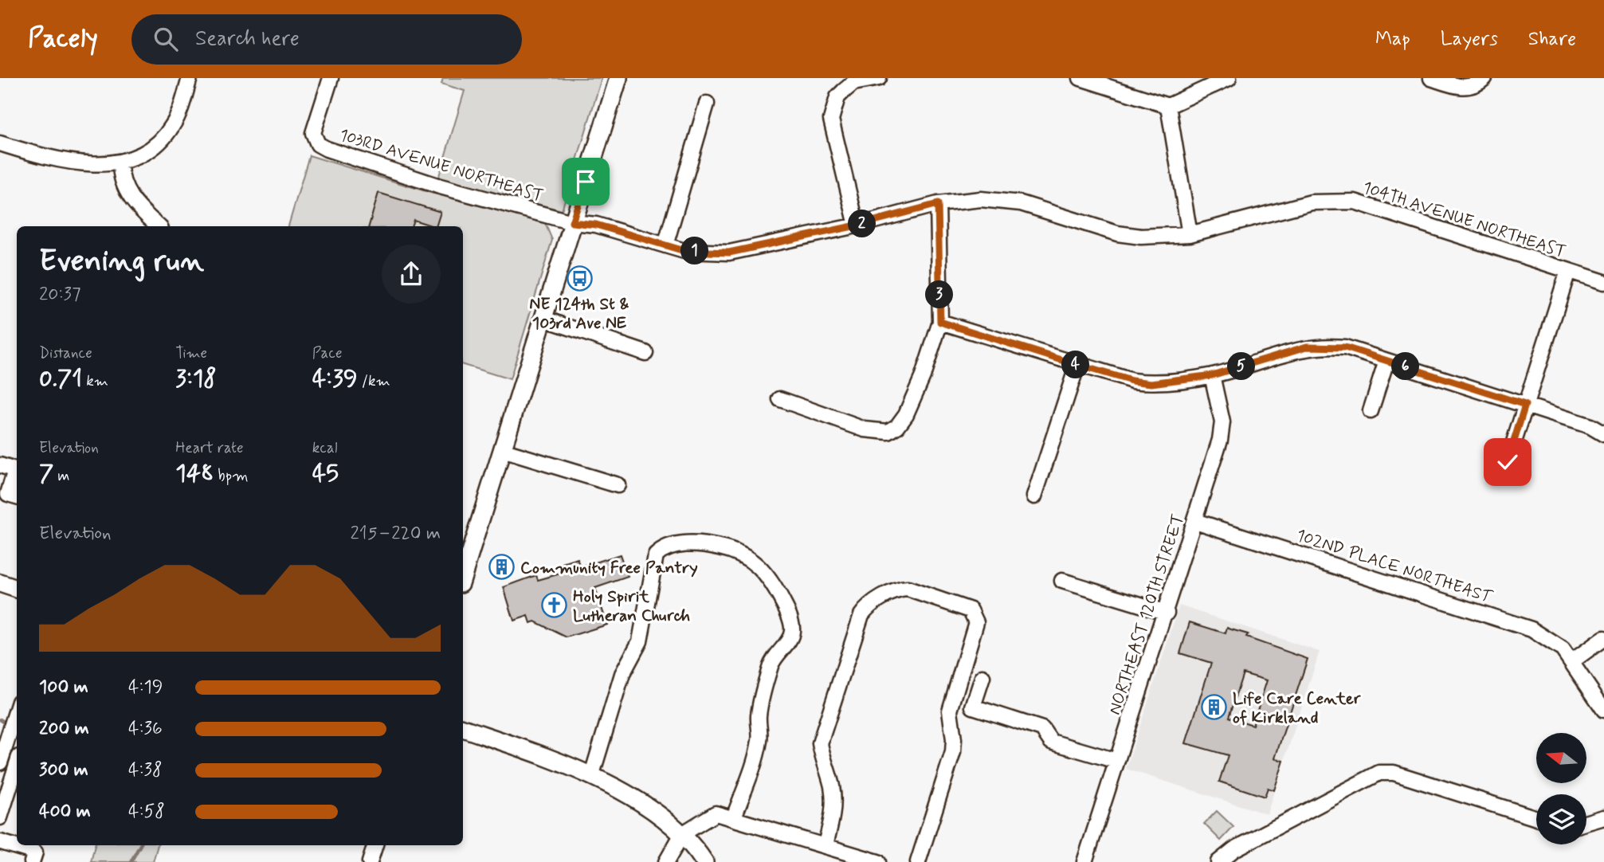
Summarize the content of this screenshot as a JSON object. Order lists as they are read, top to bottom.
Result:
{
  "streets": {
    "street": [
      "103RD AVENUE NORTHEAST",
      "104TH AVENUE NORTHEAST",
      "102ND PLACE NORTHEAST",
      "NORTHEAST 120TH STREET"
    ]
  },
  "crossings": [
    ["103RD AVENUE NORTHEAST", "104TH AVENUE NORTHEAST"],
    ["102ND PLACE NORTHEAST", "NORTHEAST 120TH STREET"]
  ],
  "places": {
    "bus stop": ["NE 124th St & 103rd Ave NE"],
    "building": ["Community Free Pantry", "Life Care Center of Kirkland"],
    "church": ["Holy Spirit Lutheran Church"]
  },
  "north": "left",
  "page": {
    "header": "Pacely",
    "search": "Search here",
    "nav": ["Map", "Layers", "Share"],
    "pins": [
      "2",
      "1",
      "3",
      "4",
      "5",
      "6"
    ],
    "heading": ["Evening run", "20:37"],
    "stats": [
      ["Distance", "0.71 km"],
      ["Time", "3:18"],
      ["Pace", "4:39 /km"],
      ["Elevation", "7 m"],
      ["Heart rate", "148 bpm"],
      ["kcal", "45"]
    ],
    "chart": ["Elevation", "215–220 m"],
    "list": [
      {
        "name": "100 m",
        "note": "4:19"
      },
      {
        "name": "200 m",
        "note": "4:36"
      },
      {
        "name": "300 m",
        "note": "4:38"
      },
      {
        "name": "400 m",
        "note": "4:58"
      }
    ]
  }
}
